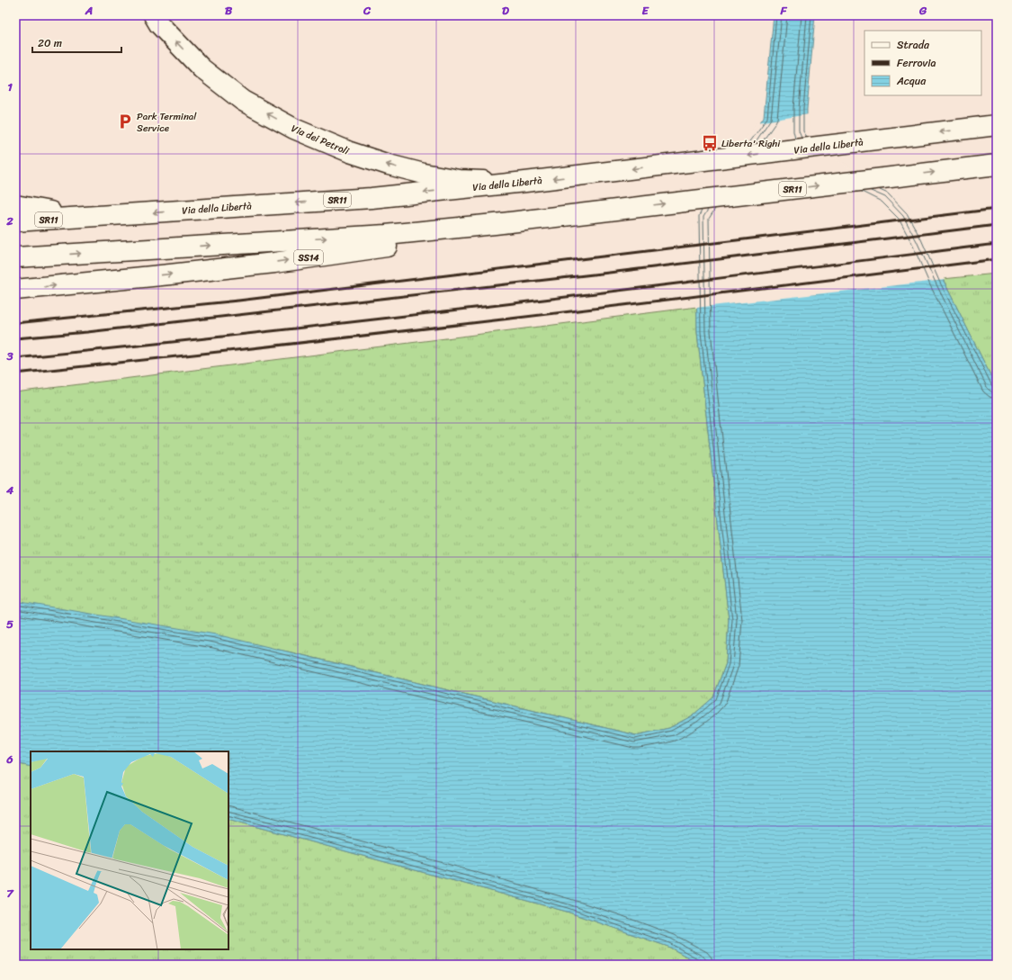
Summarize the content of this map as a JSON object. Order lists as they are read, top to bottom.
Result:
{
  "streets": {
    "main road": [
      "Via dei Petroli",
      "Via della Libertà",
      "SR11",
      "SS14"
    ]
  },
  "crossings": [
    ["Via dei Petroli", "Via della Libertà"],
    ["SR11", "SS14"]
  ],
  "one_way": ["Via dei Petroli"],
  "places": {
    "parking": ["Park Terminal Service"],
    "bus stop": ["Liberta' Righi"]
  },
  "legend": ["Strada", "Ferrovia", "Acqua"],
  "scale_bar": "20 m",
  "grid": {
    "columns": [
      "A",
      "B",
      "C",
      "D",
      "E",
      "F",
      "G"
    ],
    "rows": [
      "1",
      "2",
      "3",
      "4",
      "5",
      "6",
      "7"
    ]
  }
}
